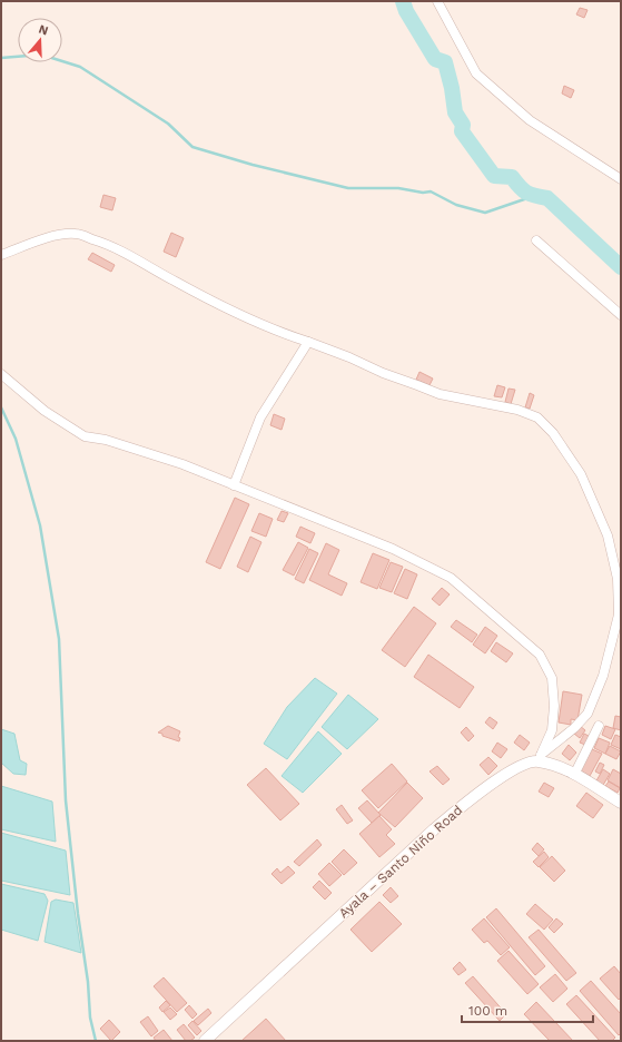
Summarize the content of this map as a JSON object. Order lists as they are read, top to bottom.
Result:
{
  "streets": {
    "street": ["Ayala – Santo Niño Road"]
  },
  "scale_bar": "100 m",
  "north": "top"
}
